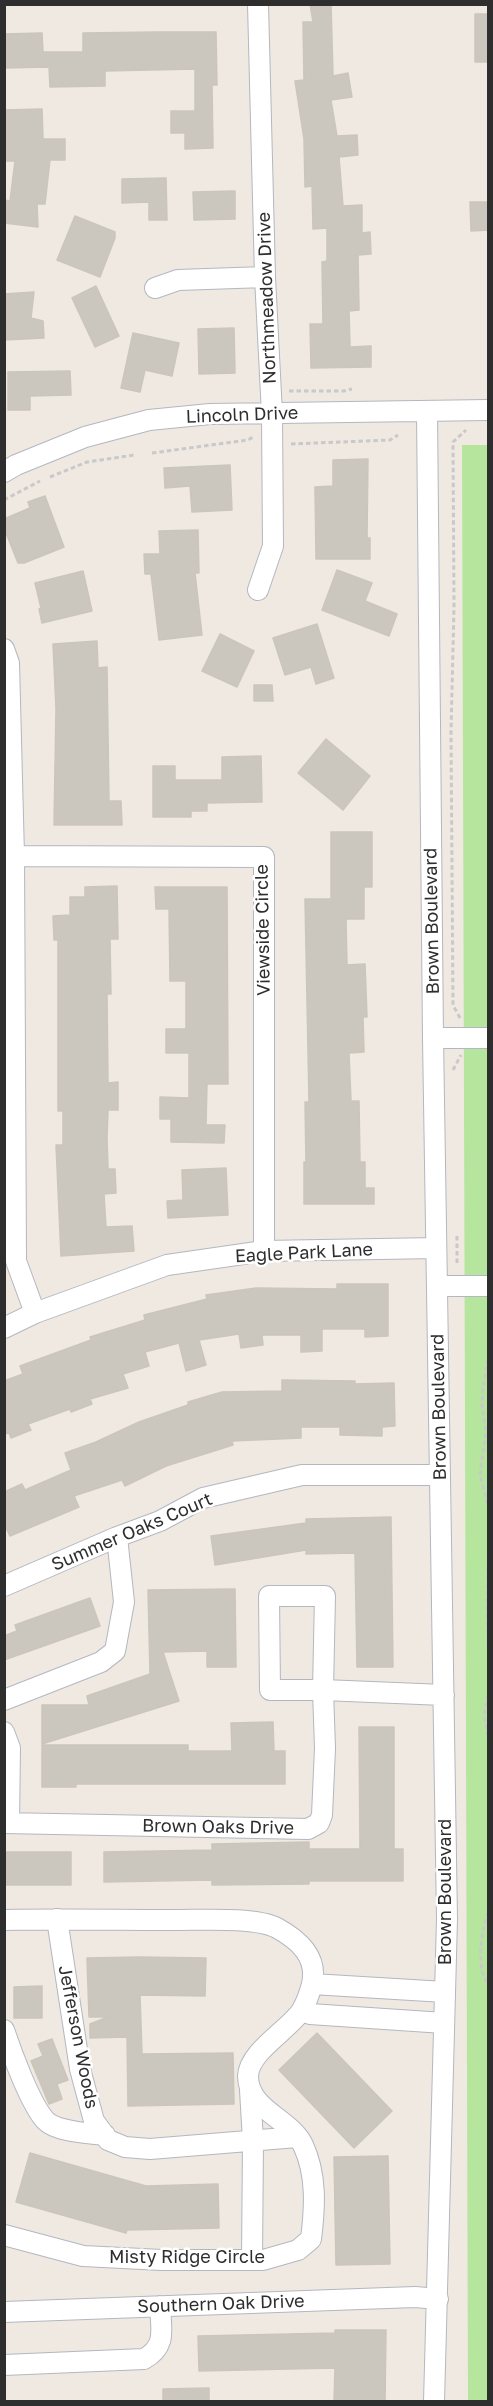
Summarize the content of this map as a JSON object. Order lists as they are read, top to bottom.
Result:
{
  "streets": {
    "street": [
      "Northmeadow Drive",
      "Lincoln Drive",
      "Brown Boulevard",
      "Viewside Circle",
      "Eagle Park Lane",
      "Summer Oaks Court",
      "Brown Oaks Drive",
      "Jefferson Woods",
      "Misty Ridge Circle",
      "Southern Oak Drive"
    ]
  },
  "crossings": [
    ["Northmeadow Drive", "Lincoln Drive"],
    ["Lincoln Drive", "Brown Boulevard"],
    ["Brown Boulevard", "Eagle Park Lane"],
    ["Brown Boulevard", "Summer Oaks Court"],
    ["Brown Boulevard", "Southern Oak Drive"],
    ["Viewside Circle", "Eagle Park Lane"]
  ]
}
